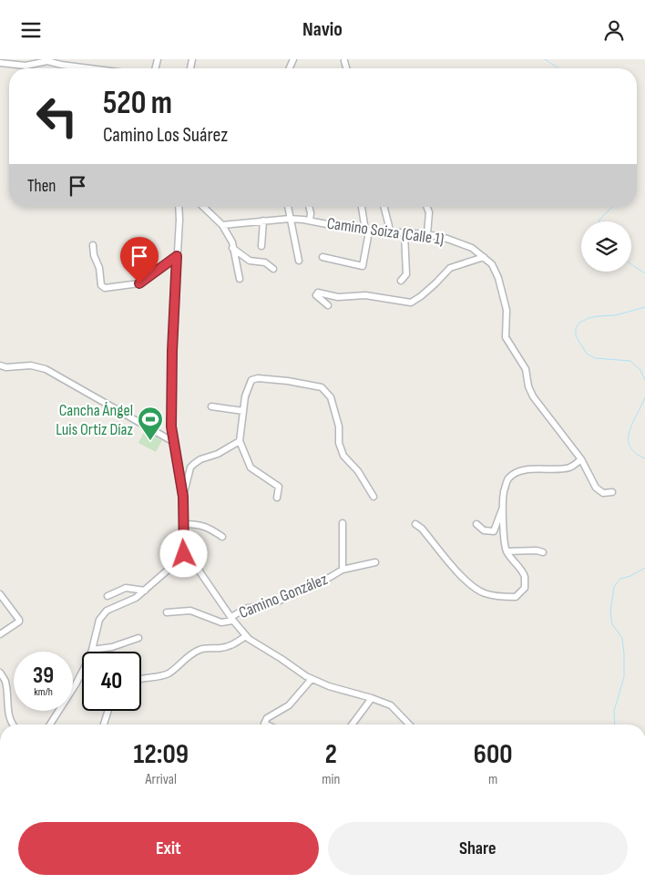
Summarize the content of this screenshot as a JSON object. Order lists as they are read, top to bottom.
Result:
{
  "streets": {
    "street": ["Camino Soiza (Calle 1)", "Camino González"]
  },
  "places": {
    "sports": ["Cancha Ángel Luis Ortiz Díaz"]
  },
  "page": {
    "header": "Navio",
    "turn": ["520 m", "Camino Los Suárez"],
    "then": "Then",
    "speed": "39 km/h",
    "limit": "40",
    "eta": [
      "12:09",
      "Arrival",
      "2",
      "min",
      "600",
      "m"
    ],
    "buttons": ["Exit", "Share"]
  }
}
